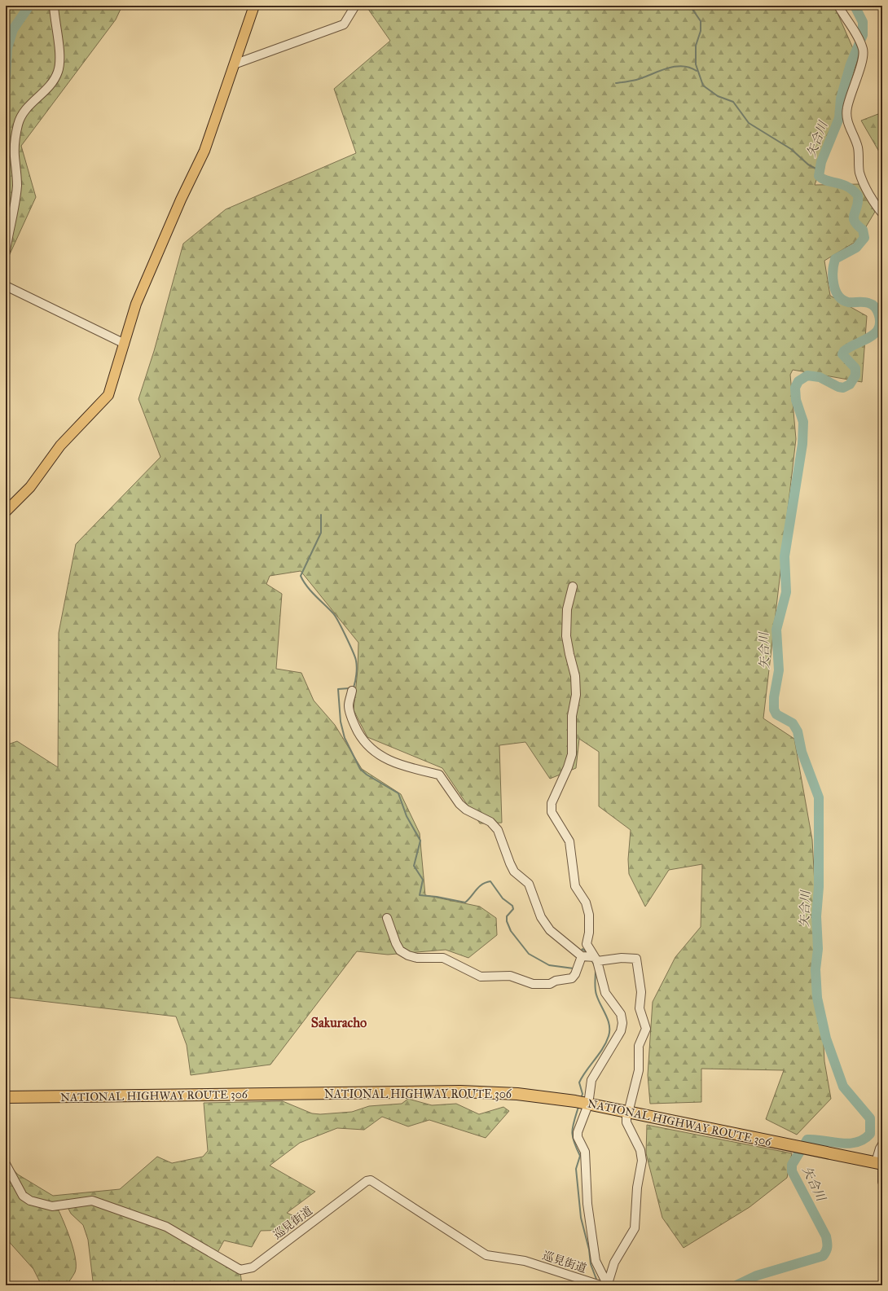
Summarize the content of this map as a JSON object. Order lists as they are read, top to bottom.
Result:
{
  "streets": {
    "highway": ["NATIONAL HIGHWAY ROUTE 306"],
    "street": ["巡見街道"]
  },
  "districts": ["Sakuracho"],
  "water": ["矢合川"]
}
